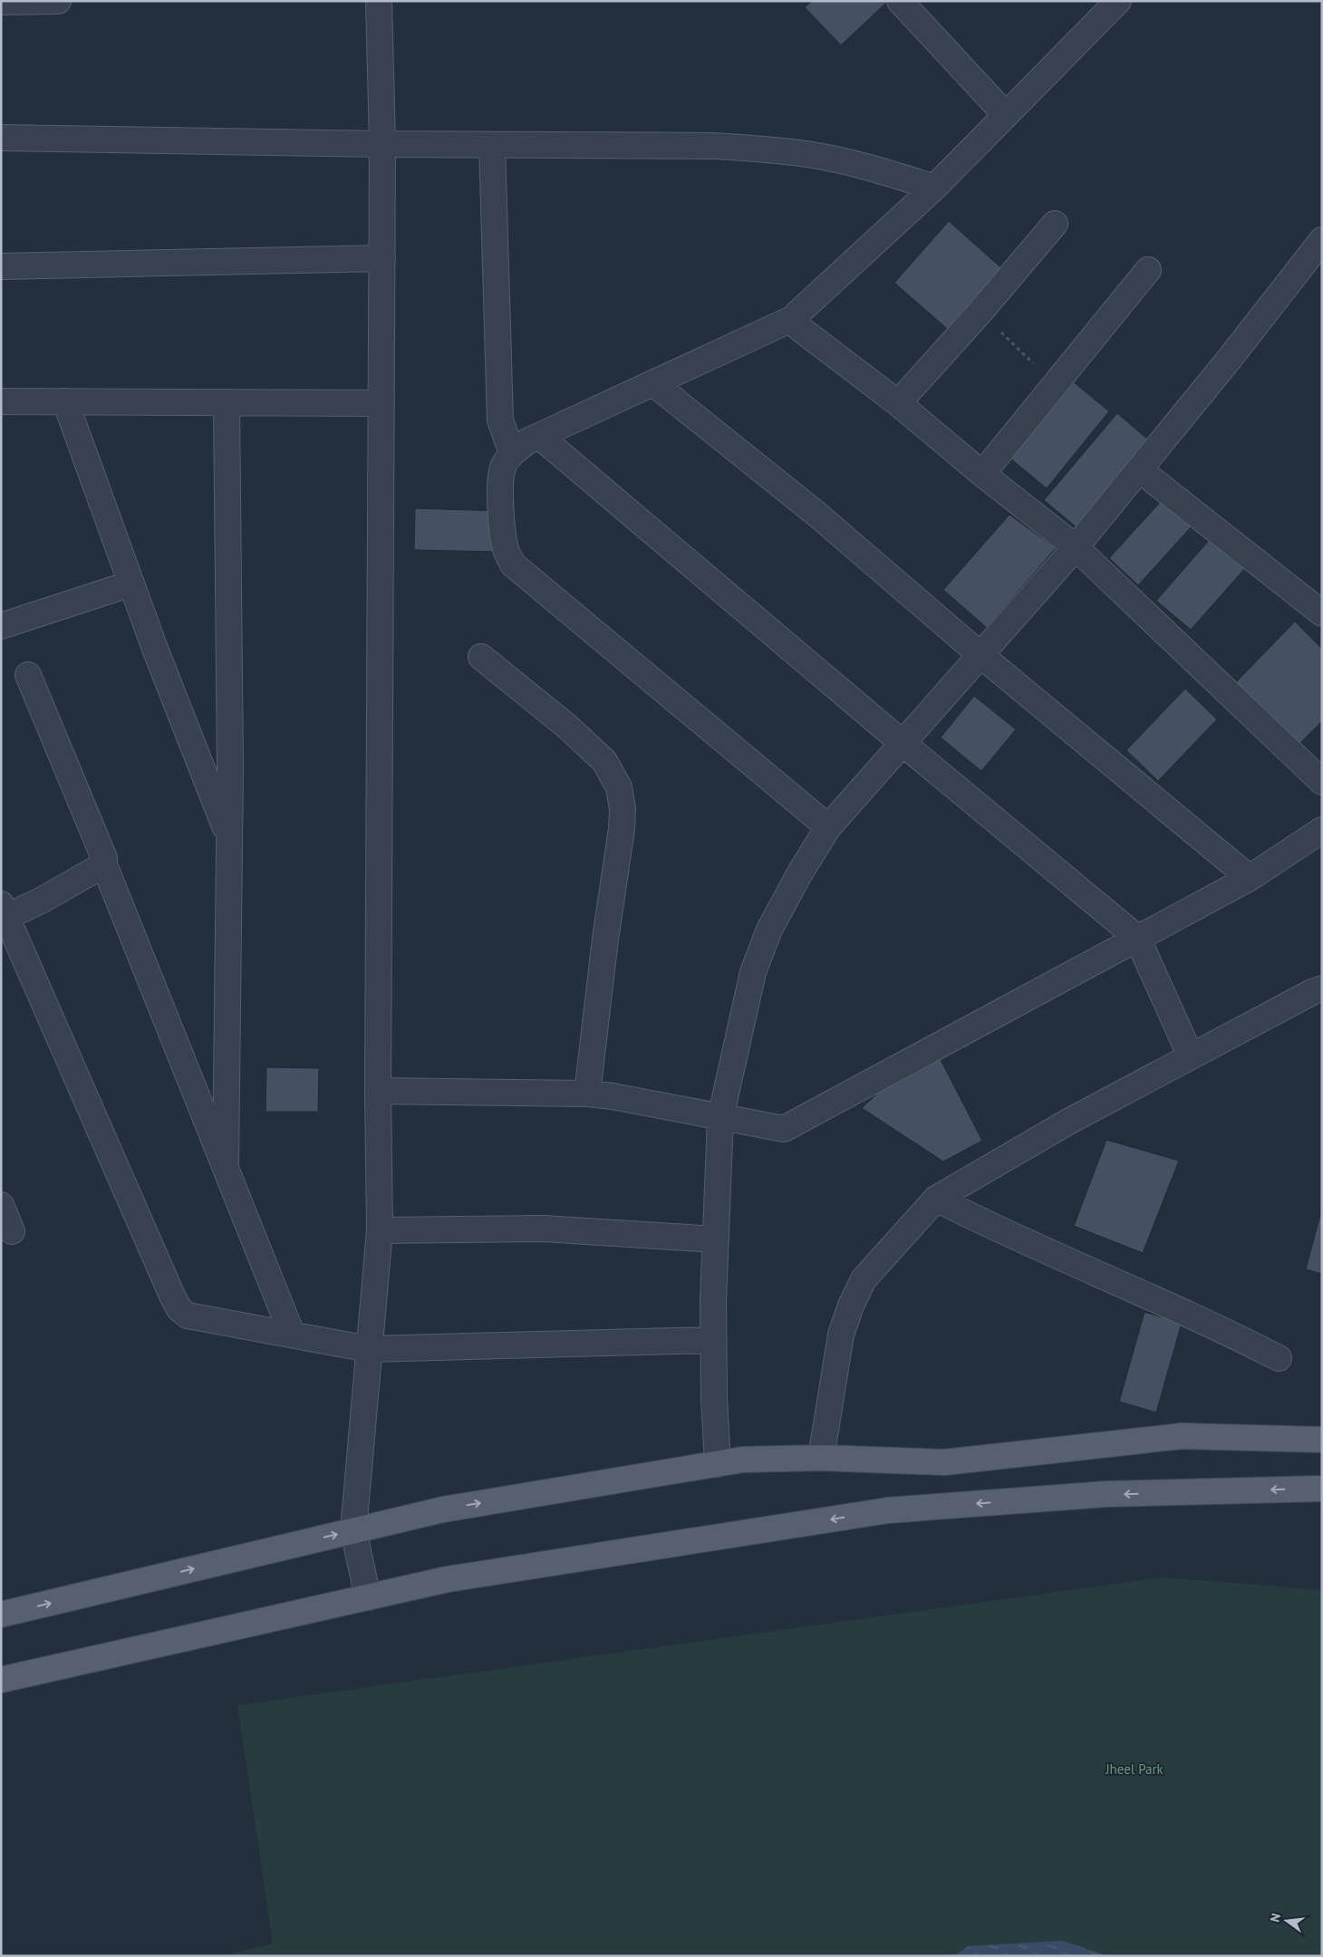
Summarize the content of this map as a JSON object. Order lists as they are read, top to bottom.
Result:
{
  "parks": ["Jheel Park"],
  "north": "left"
}
